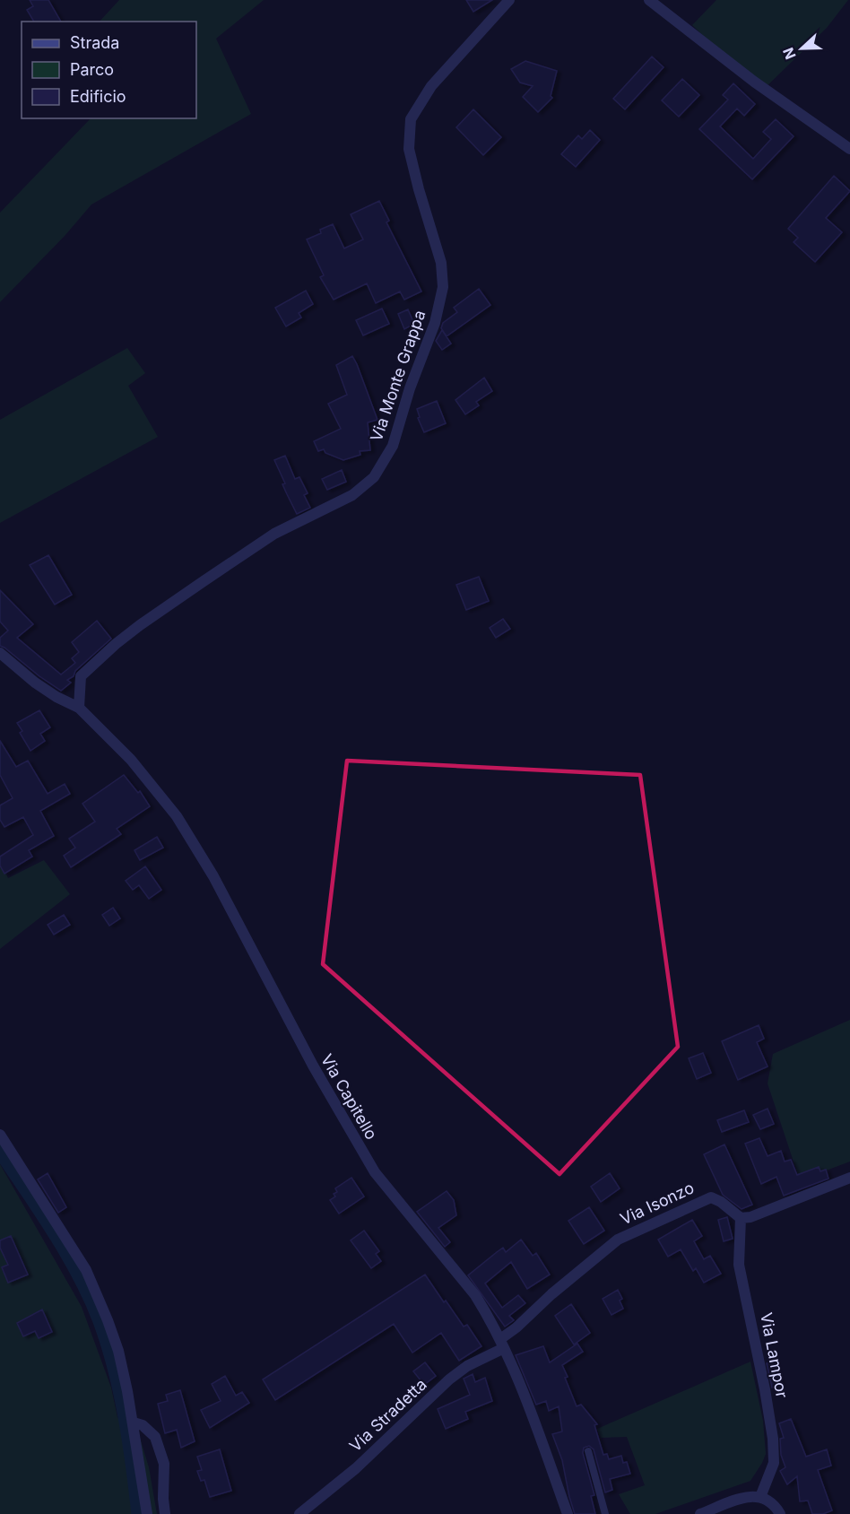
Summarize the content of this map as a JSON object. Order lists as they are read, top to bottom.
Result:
{
  "streets": {
    "street": [
      "Via Monte Grappa",
      "Via Capitello",
      "Via Isonzo",
      "Via Lampor",
      "Via Stradetta"
    ]
  },
  "crossings": [
    ["Via Monte Grappa", "Via Capitello"],
    ["Via Capitello", "Via Isonzo"],
    ["Via Capitello", "Via Stradetta"],
    ["Via Isonzo", "Via Lampor"],
    ["Via Isonzo", "Via Stradetta"]
  ],
  "legend": ["Strada", "Parco", "Edificio"],
  "north": "left"
}
